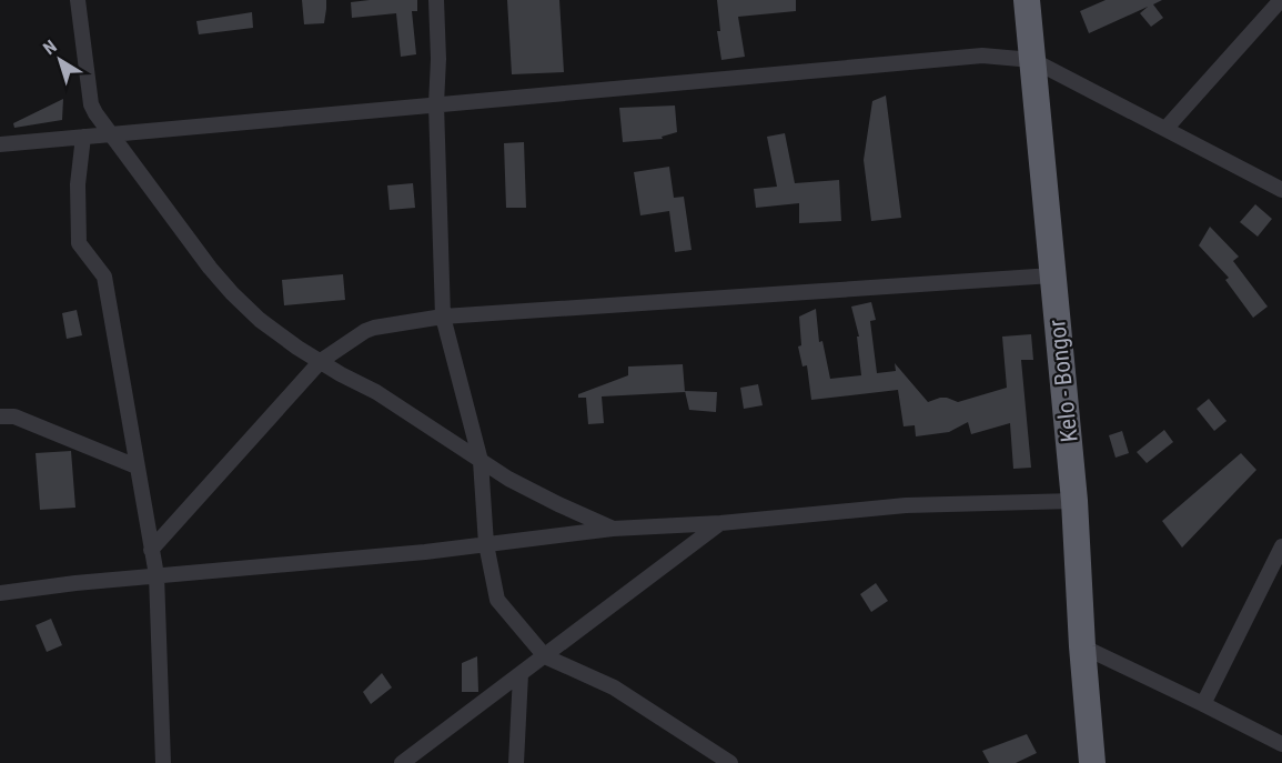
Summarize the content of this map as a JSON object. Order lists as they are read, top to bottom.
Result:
{
  "streets": {
    "highway": ["Kelo - Bongor"]
  },
  "north": "top left"
}
